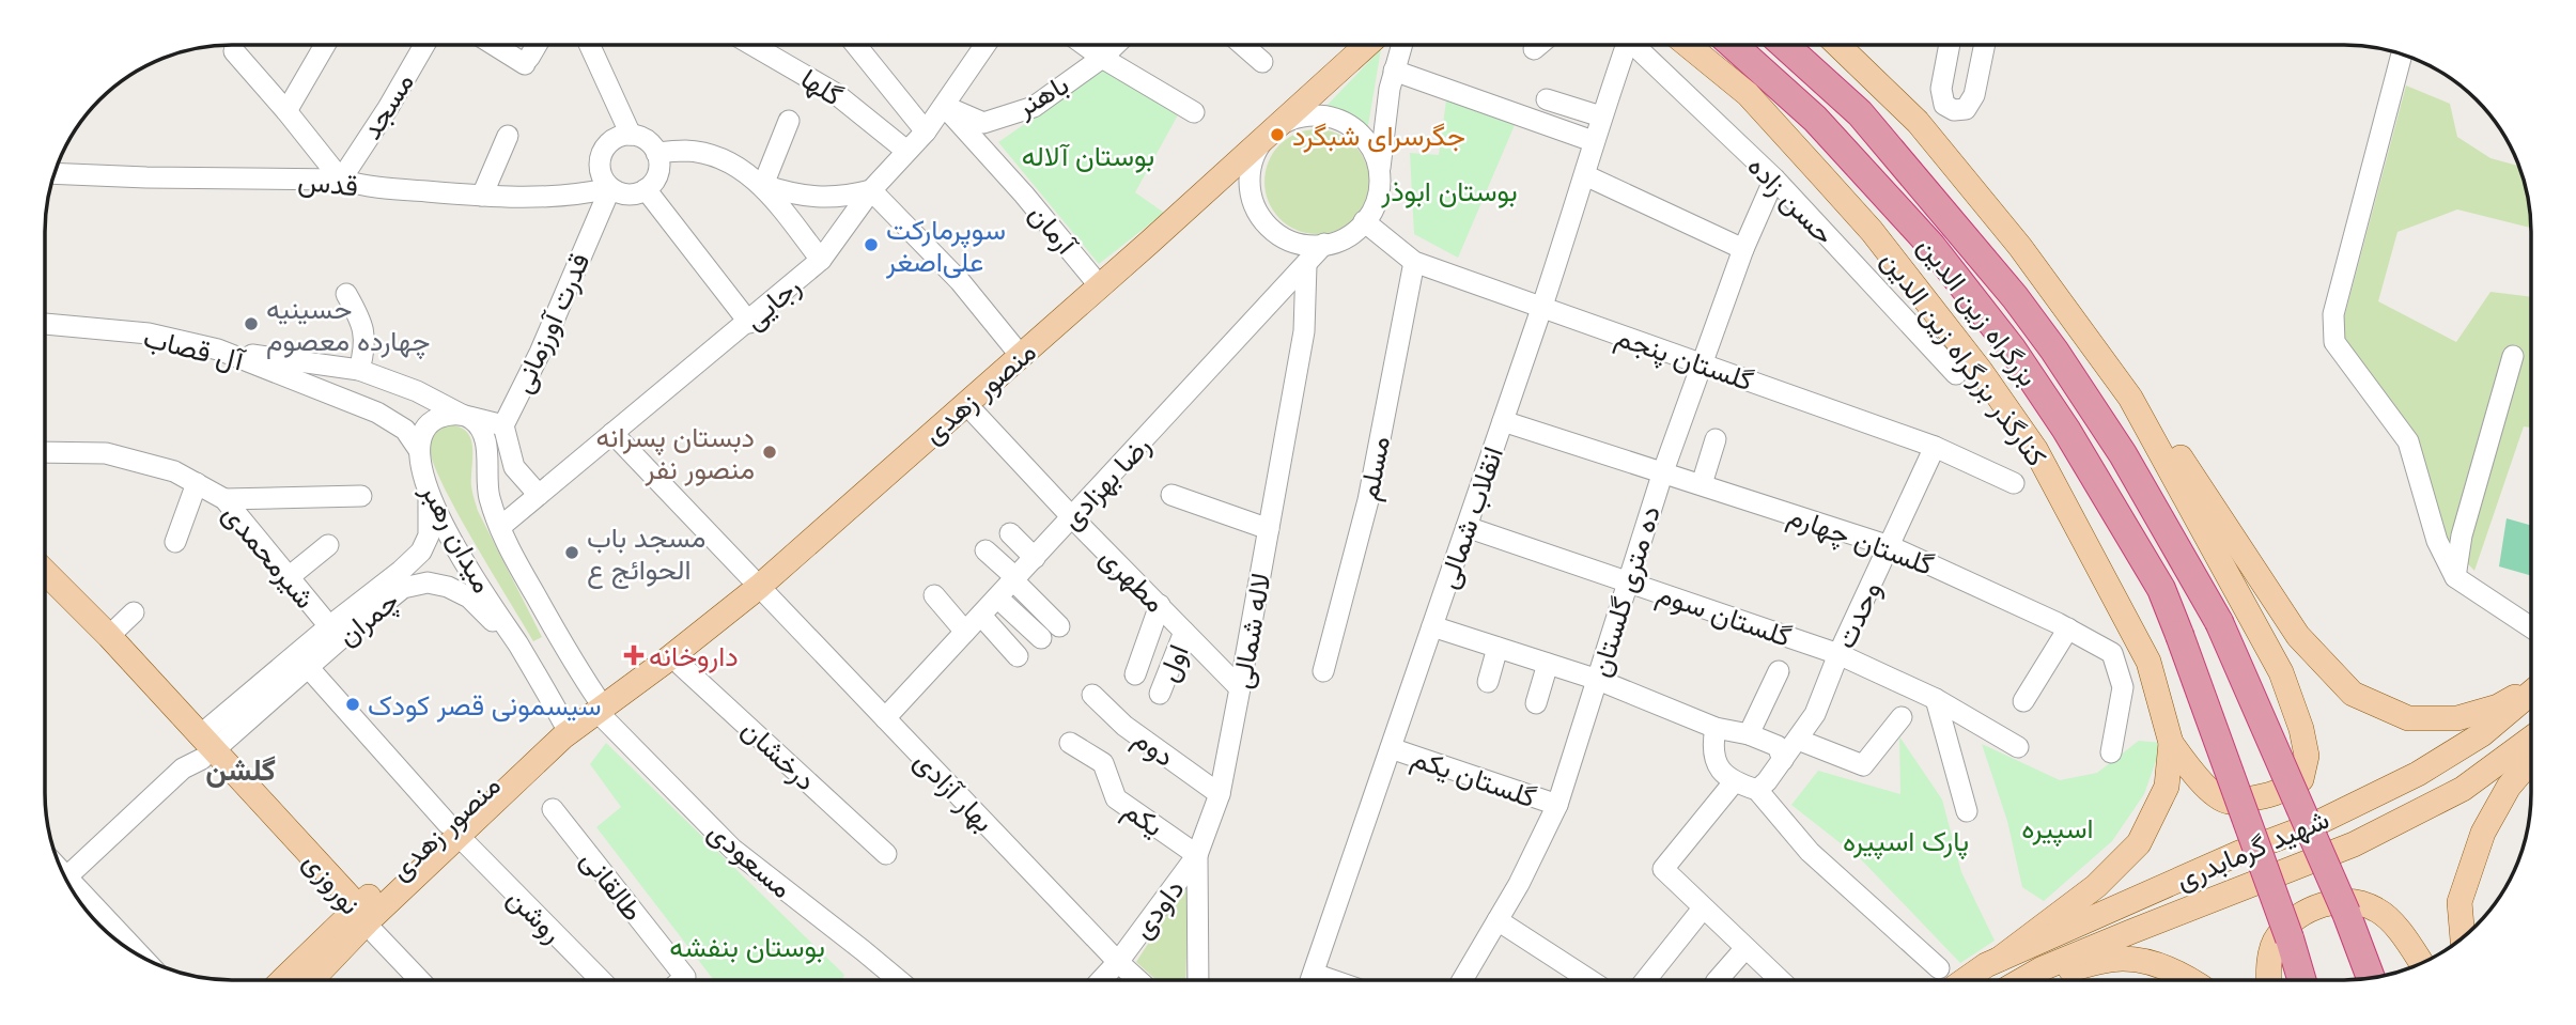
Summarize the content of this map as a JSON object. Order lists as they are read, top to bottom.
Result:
{
  "streets": {
    "highway": ["بزرگراه زین الدین"],
    "main road": [
      "کنارگذر بزرگراه زین الدین",
      "منصور زهدی",
      "شهید گرمابدری",
      "نوروزی"
    ],
    "street": [
      "گلها",
      "باهنر",
      "مسجد",
      "قدس",
      "حسن زاده",
      "آرمان",
      "رجایی",
      "قدرت آورزمانی",
      "آل قصاب",
      "گلستان پنجم",
      "مسلم",
      "رضا بهزادی",
      "انقلاب شمالی",
      "میدان رهبر",
      "گلستان چهارم",
      "شیرمحمدی",
      "مطهری",
      "ده متری گلستان",
      "گلستان سوم",
      "وحدت",
      "چمران",
      "لاله شمالی",
      "اول",
      "دوم",
      "درخشان",
      "گلستان یکم",
      "بهار آزادی",
      "یکم",
      "مسعودی",
      "طالقانی",
      "داودی",
      "روشن"
    ]
  },
  "crossings": [
    ["گلها", "رجایی"],
    ["باهنر", "آرمان"],
    ["باهنر", "رجایی"],
    ["مسجد", "قدس"],
    ["قدس", "قدرت آورزمانی"],
    ["حسن زاده", "ده متری گلستان"],
    ["آرمان", "رجایی"],
    ["آرمان", "منصور زهدی"],
    ["رجایی", "میدان رهبر"],
    ["رجایی", "بهار آزادی"],
    ["قدرت آورزمانی", "آل قصاب"],
    ["قدرت آورزمانی", "میدان رهبر"],
    ["آل قصاب", "میدان رهبر"],
    ["گلستان پنجم", "منصور زهدی"],
    ["گلستان پنجم", "مسلم"],
    ["گلستان پنجم", "رضا بهزادی"],
    ["گلستان پنجم", "انقلاب شمالی"],
    ["گلستان پنجم", "ده متری گلستان"],
    ["گلستان پنجم", "وحدت"],
    ["منصور زهدی", "رضا بهزادی"],
    ["منصور زهدی", "میدان رهبر"],
    ["منصور زهدی", "مطهری"],
    ["منصور زهدی", "درخشان"],
    ["منصور زهدی", "بهار آزادی"],
    ["منصور زهدی", "مسعودی"],
    ["منصور زهدی", "نوروزی"],
    ["منصور زهدی", "روشن"],
    ["رضا بهزادی", "مطهری"],
    ["رضا بهزادی", "لاله شمالی"],
    ["رضا بهزادی", "بهار آزادی"],
    ["انقلاب شمالی", "گلستان چهارم"],
    ["انقلاب شمالی", "گلستان سوم"],
    ["انقلاب شمالی", "گلستان یکم"],
    ["میدان رهبر", "چمران"],
    ["میدان رهبر", "مسعودی"],
    ["گلستان چهارم", "ده متری گلستان"],
    ["گلستان چهارم", "وحدت"],
    ["شیرمحمدی", "چمران"],
    ["مطهری", "لاله شمالی"],
    ["مطهری", "اول"],
    ["ده متری گلستان", "گلستان سوم"],
    ["ده متری گلستان", "گلستان یکم"],
    ["گلستان سوم", "وحدت"],
    ["چمران", "نوروزی"],
    ["چمران", "روشن"],
    ["لاله شمالی", "دوم"],
    ["لاله شمالی", "یکم"],
    ["لاله شمالی", "داودی"],
    ["بهار آزادی", "داودی"],
    ["یکم", "داودی"]
  ],
  "districts": ["گلشن"],
  "parks": [
    "بوستان آلاله",
    "بوستان ابوذر",
    "اسپیره",
    "پارک اسپیره",
    "بوستان بنفشه"
  ],
  "places": {
    "other": [
      "جگرسرای شبگرد",
      "سوپرمارکت علی‌اصغر",
      "حسینیه چهارده معصوم",
      "دبستان پسرانه منصور نفر",
      "مسجد باب الحوائج ع",
      "سیسمونی قصر کودک"
    ],
    "health": ["داروخانه"]
  }
}
